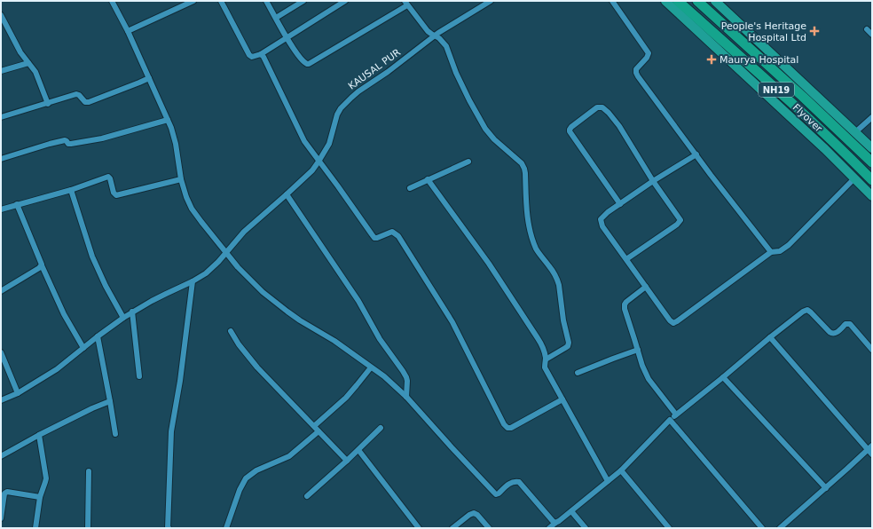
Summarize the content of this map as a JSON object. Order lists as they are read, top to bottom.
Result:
{
  "streets": {
    "highway": ["NH19", "Flyover"],
    "street": ["KAUSAL PUR"]
  },
  "places": {
    "health": ["People's Heritage Hospital Ltd", "Maurya Hospital"]
  }
}
